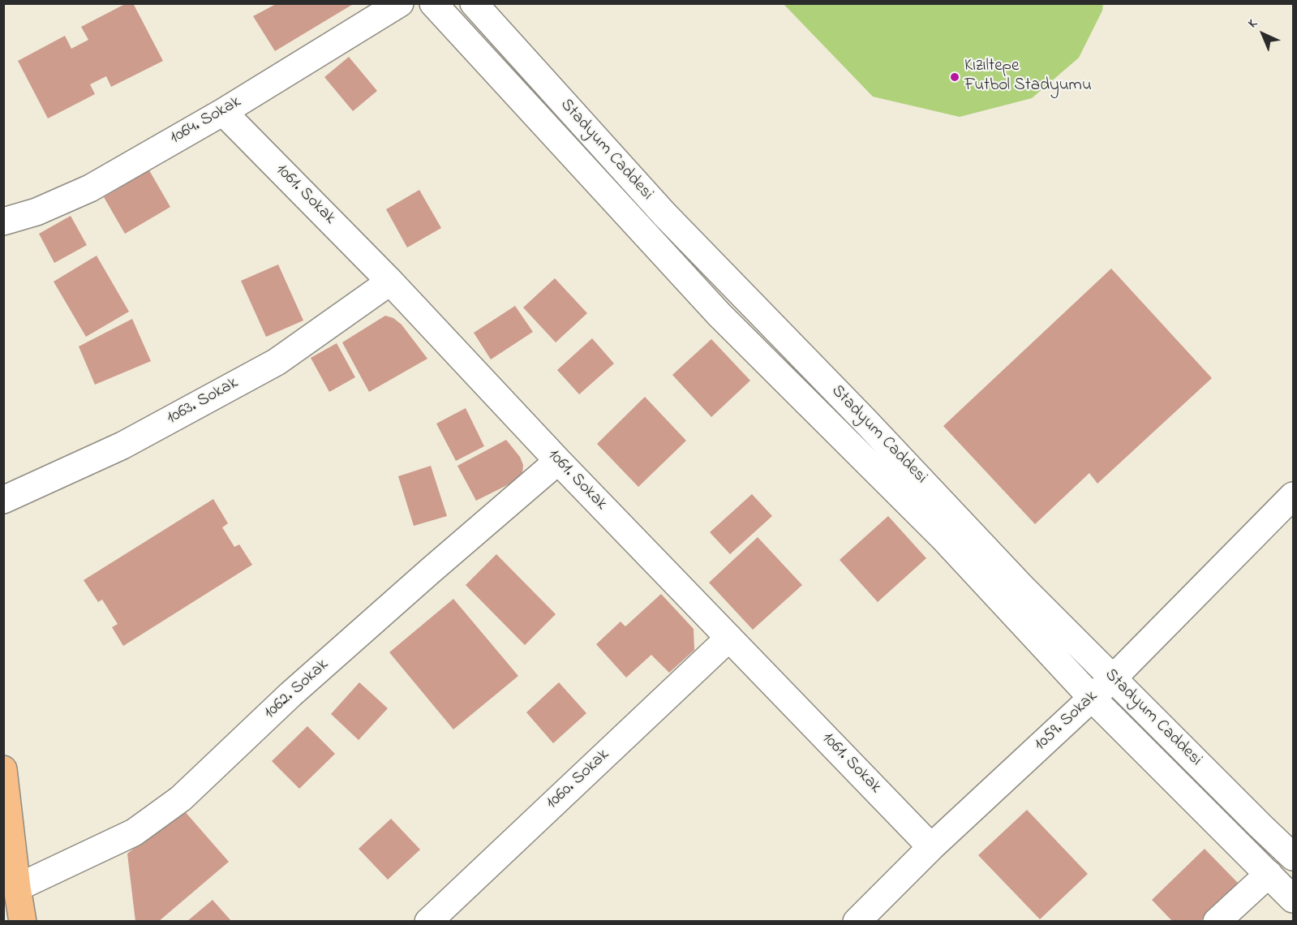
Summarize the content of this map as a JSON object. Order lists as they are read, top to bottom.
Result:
{
  "streets": {
    "street": [
      "1064. Sokak",
      "Stadyum Caddesi",
      "1061. Sokak",
      "1063. Sokak",
      "1062. Sokak",
      "1059. Sokak",
      "1060. Sokak"
    ]
  },
  "crossings": [
    ["1064. Sokak", "1061. Sokak"],
    ["Stadyum Caddesi", "1059. Sokak"],
    ["1061. Sokak", "1063. Sokak"],
    ["1061. Sokak", "1062. Sokak"],
    ["1061. Sokak", "1059. Sokak"],
    ["1061. Sokak", "1060. Sokak"]
  ],
  "places": ["Kızıltepe Futbol Stadyumu"],
  "north": "top left"
}
